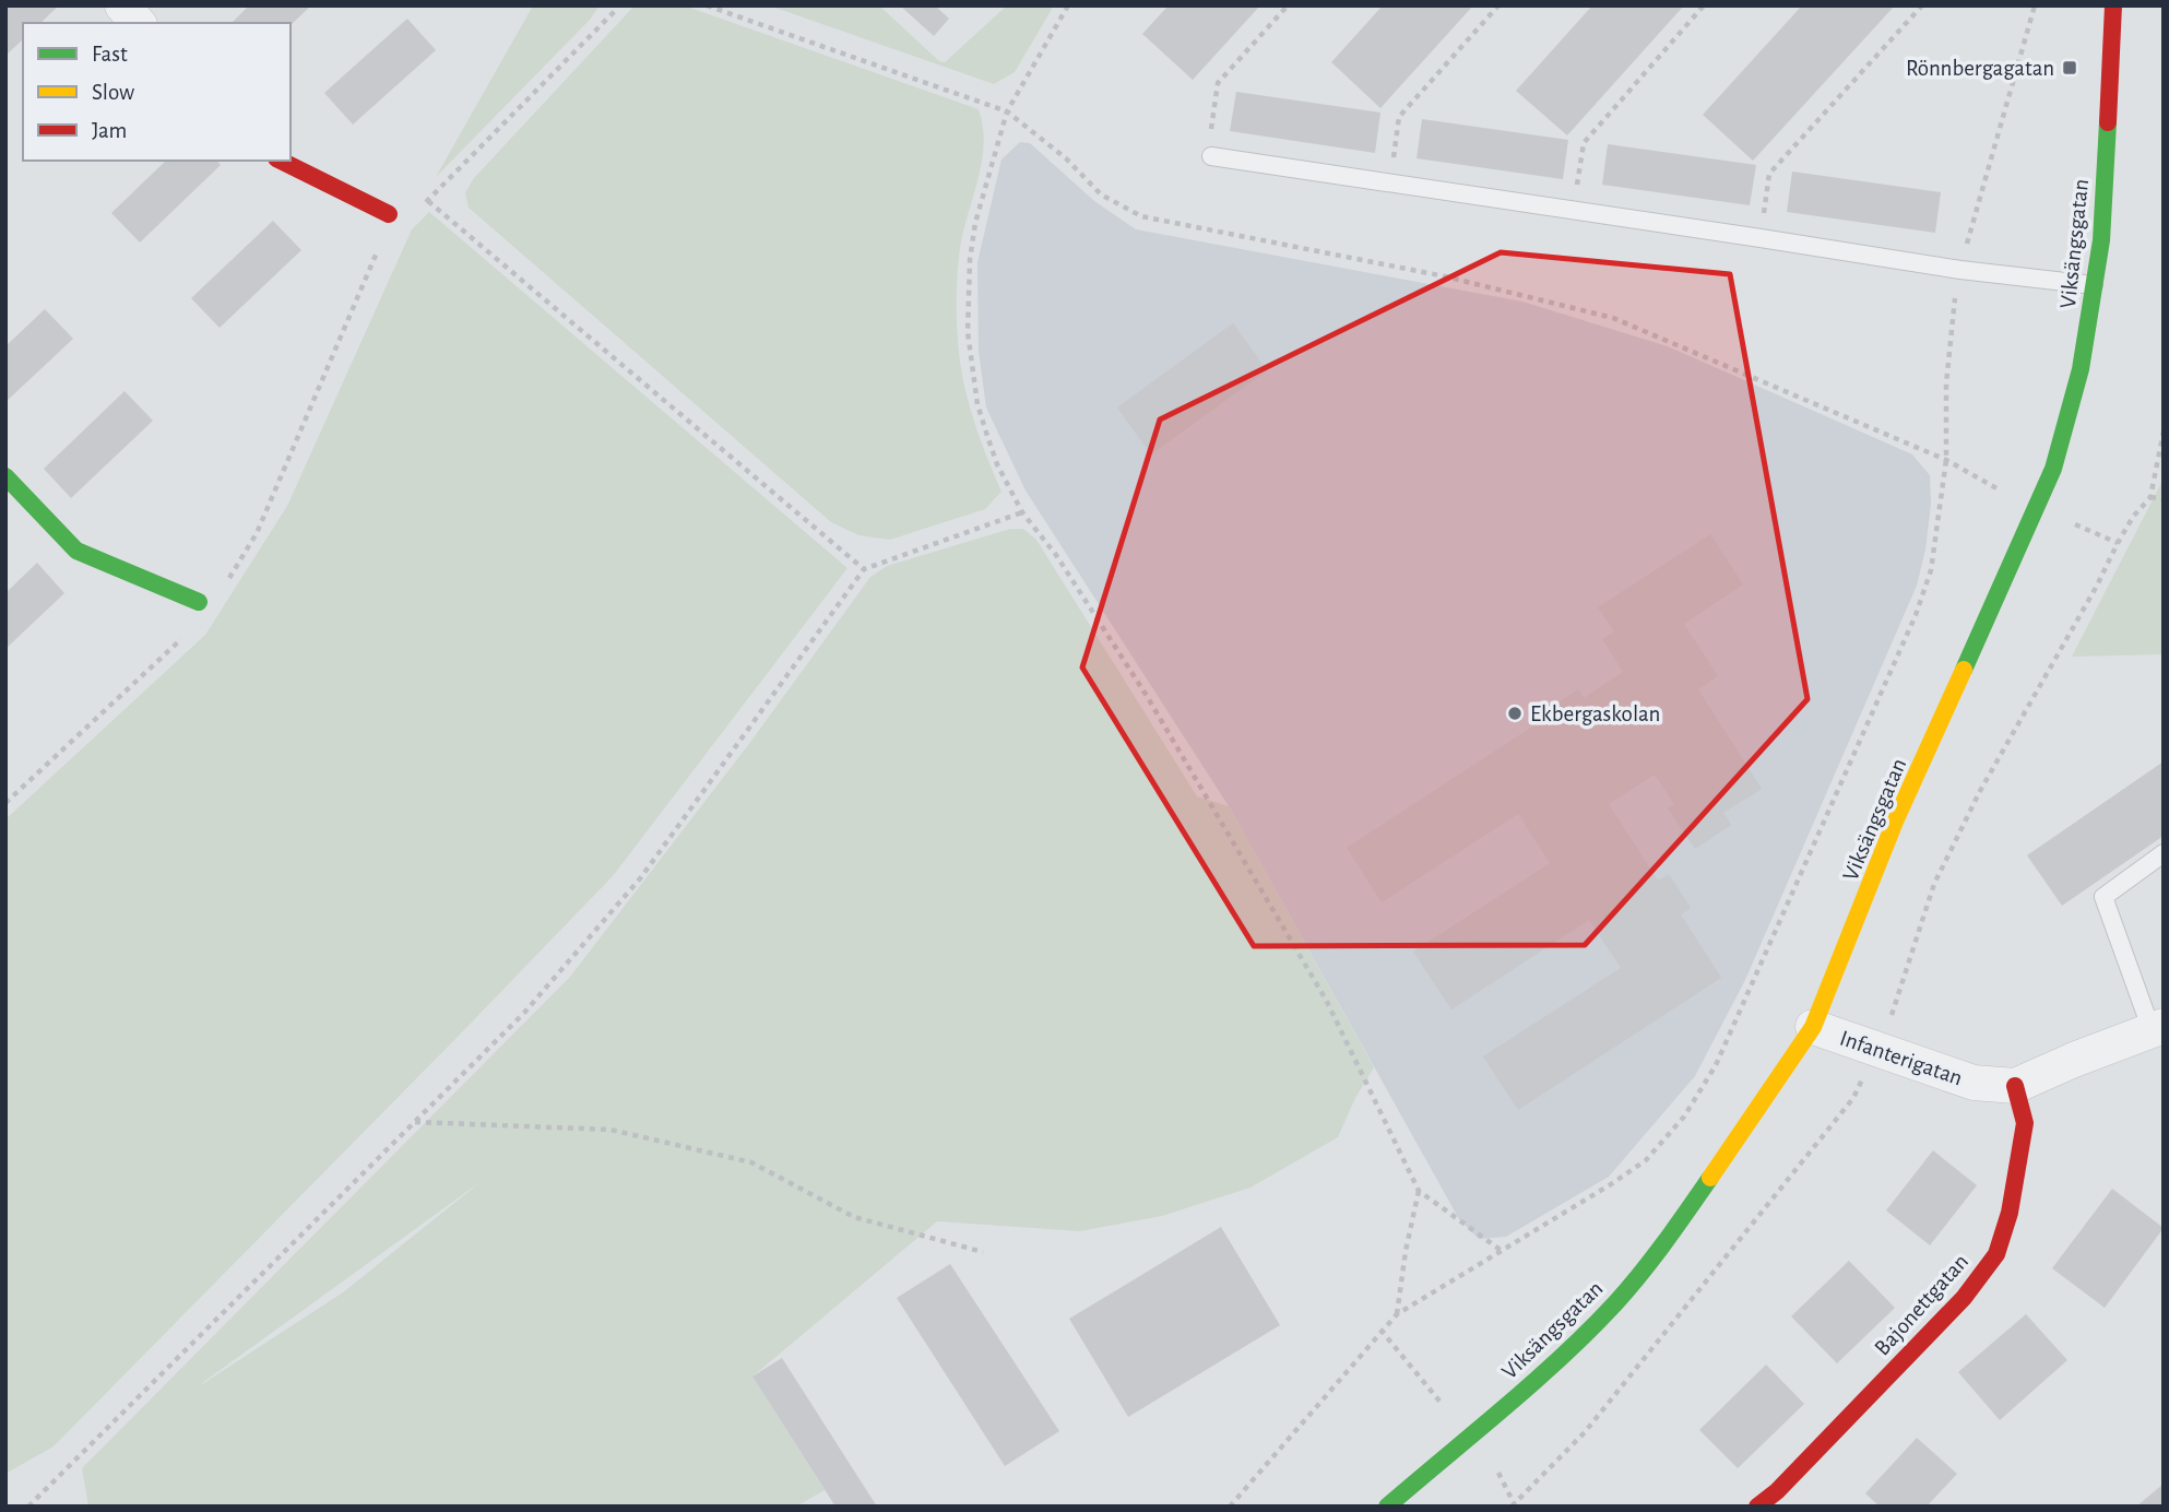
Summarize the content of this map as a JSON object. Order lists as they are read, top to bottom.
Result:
{
  "streets": {
    "street": ["Viksängsgatan", "Infanterigatan", "Bajonettgatan"]
  },
  "crossings": [
    ["Viksängsgatan", "Infanterigatan"],
    ["Infanterigatan", "Bajonettgatan"]
  ],
  "places": {
    "transit": ["Rönnbergagatan"],
    "other": ["Ekbergaskolan"]
  },
  "legend": ["Fast", "Slow", "Jam"]
}
